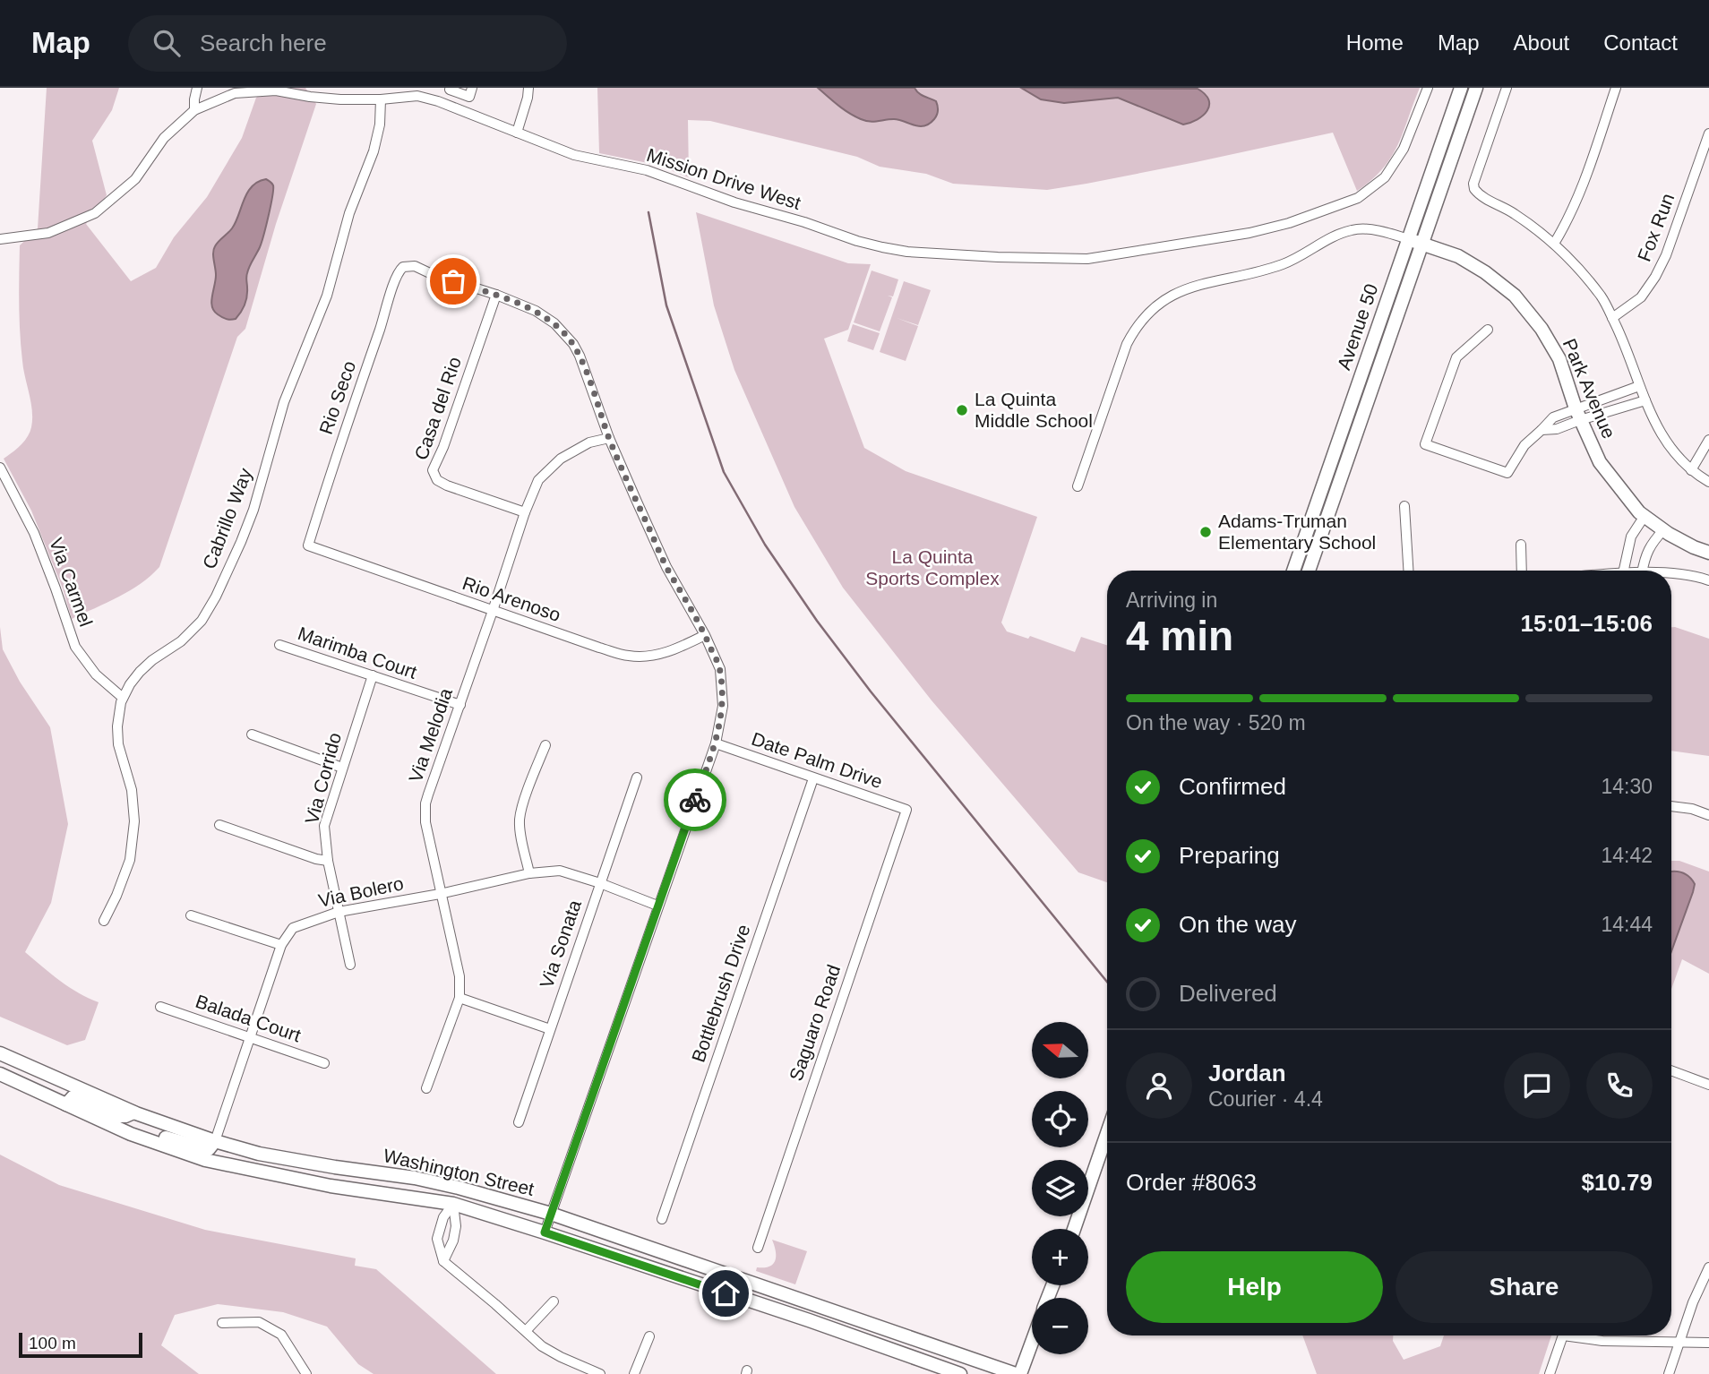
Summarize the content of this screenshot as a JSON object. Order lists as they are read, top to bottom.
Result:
{
  "streets": {
    "main road": ["Avenue 50", "Park Avenue", "Washington Street"],
    "street": [
      "Mission Drive West",
      "Fox Run",
      "Rio Seco",
      "Casa del Rio",
      "Cabrillo Way",
      "Via Carmel",
      "Rio Arenoso",
      "Marimba Court",
      "Via Melodia",
      "Date Palm Drive",
      "Via Corrido",
      "Via Bolero",
      "Via Sonata",
      "Bottlebrush Drive",
      "Balada Court",
      "Saguaro Road"
    ]
  },
  "crossings": [
    ["Mission Drive West", "Cabrillo Way"],
    ["Avenue 50", "Park Avenue"],
    ["Rio Seco", "Casa del Rio"],
    ["Rio Seco", "Rio Arenoso"],
    ["Casa del Rio", "Via Melodia"],
    ["Cabrillo Way", "Via Carmel"],
    ["Rio Arenoso", "Via Melodia"],
    ["Marimba Court", "Via Melodia"],
    ["Marimba Court", "Via Corrido"],
    ["Via Melodia", "Via Bolero"],
    ["Date Palm Drive", "Bottlebrush Drive"],
    ["Date Palm Drive", "Saguaro Road"],
    ["Via Corrido", "Via Bolero"],
    ["Via Bolero", "Via Sonata"],
    ["Via Bolero", "Balada Court"],
    ["Via Bolero", "Washington Street"]
  ],
  "parks": ["La Quinta Sports Complex"],
  "places": ["La Quinta Middle School", "Adams-Truman Elementary School"],
  "scale_bar": "100 m",
  "north": "left",
  "page": {
    "header": "Map",
    "search": "Search here",
    "nav": [
      "Home",
      "Map",
      "About",
      "Contact"
    ],
    "heading": ["4 min", "Arriving in", "15:01–15:06"],
    "panel": [
      "Jordan",
      "Courier · 4.4",
      "Order #8063",
      "$10.79"
    ],
    "bar": "On the way · 520 m",
    "list": [
      ["Confirmed", "14:30"],
      ["Preparing", "14:42"],
      ["On the way", "14:44"],
      "Delivered"
    ],
    "map_buttons": ["+", "−"],
    "buttons": ["Help", "Share"],
    "scale": "100 m"
  }
}
